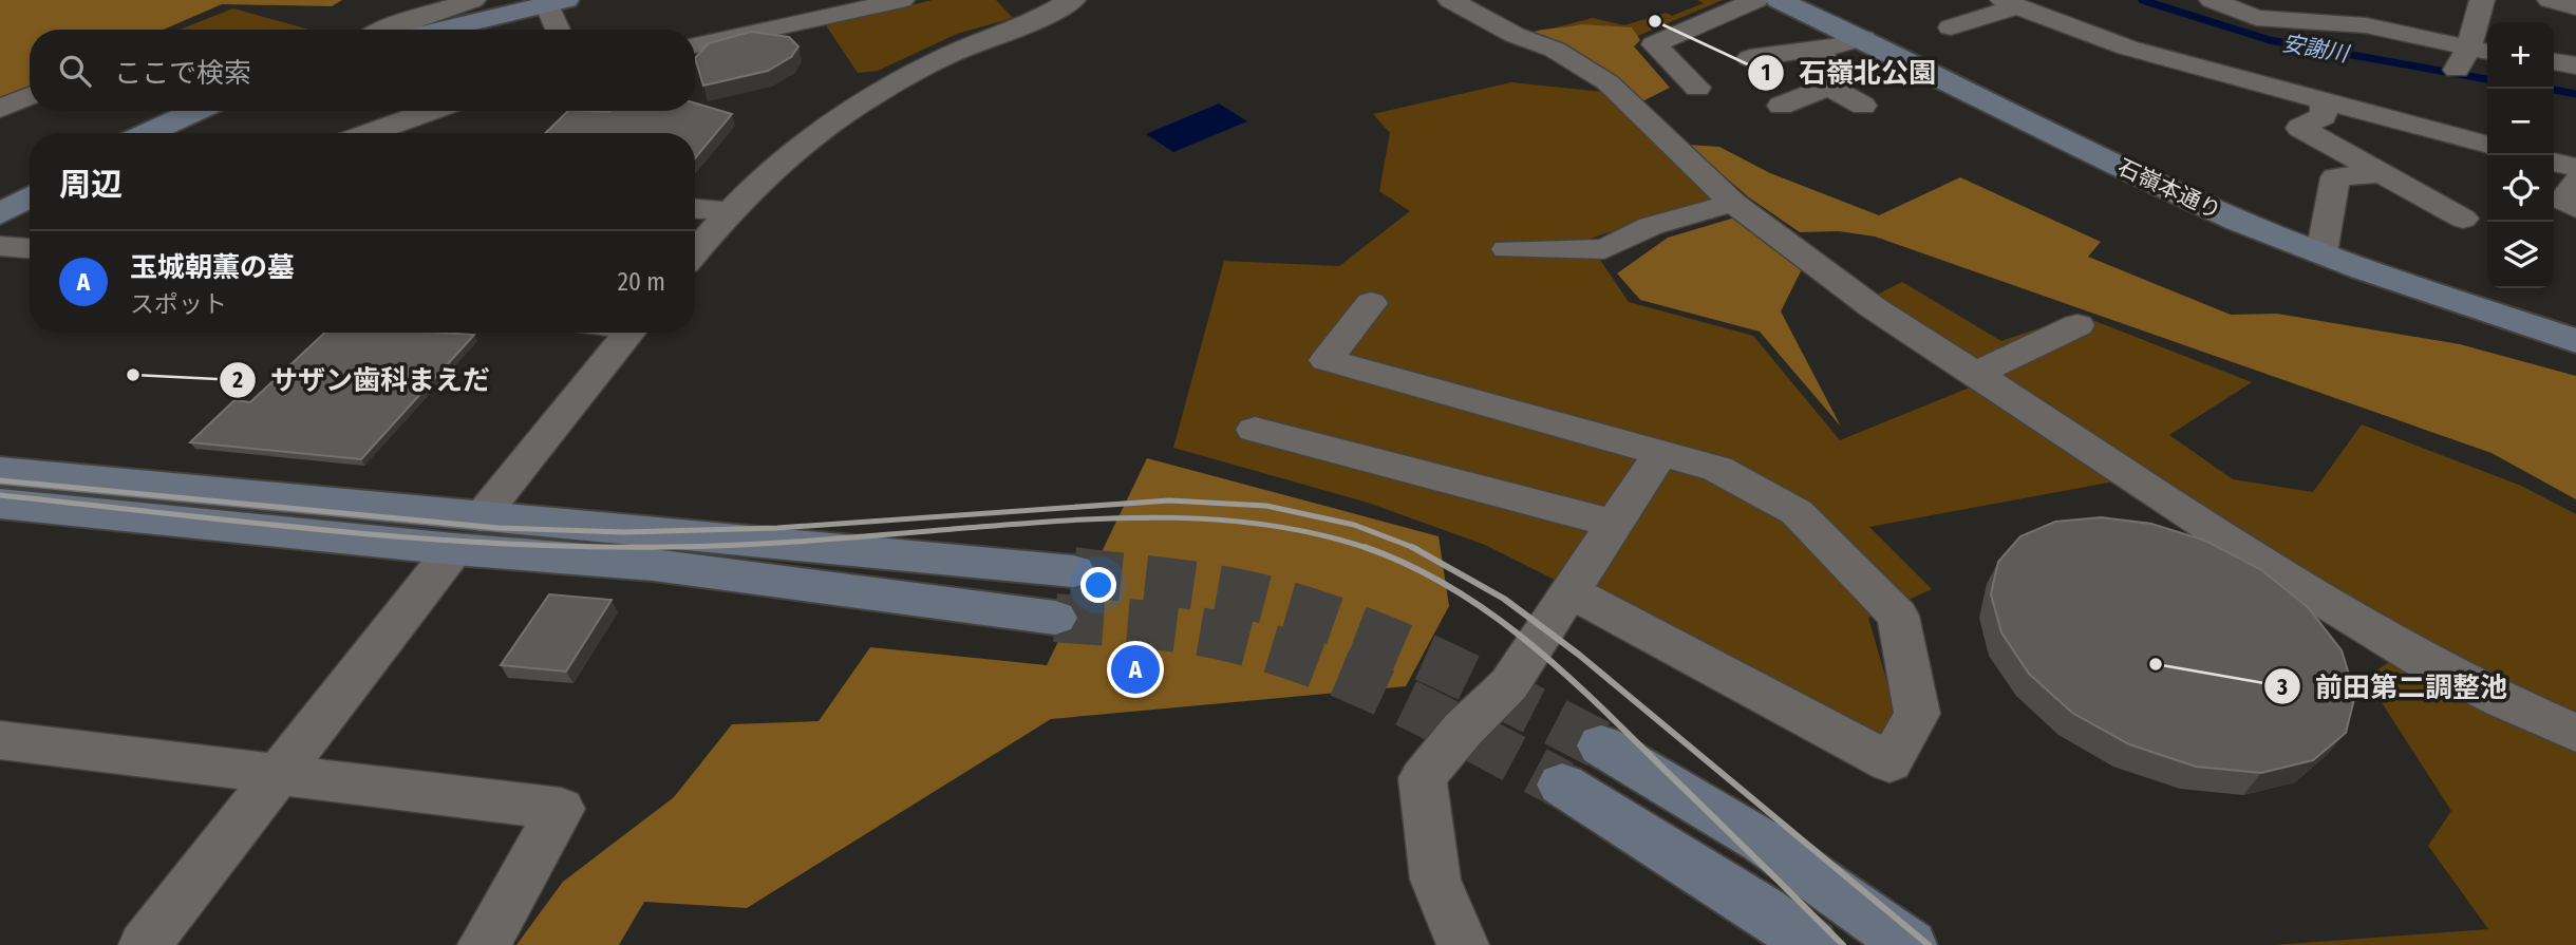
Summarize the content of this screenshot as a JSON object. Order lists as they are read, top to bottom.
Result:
{
  "streets": {
    "street": ["石嶺本通り"]
  },
  "water": ["安謝川"],
  "places": ["石嶺北公園", "サザン歯科まえだ", "前田第二調整池"],
  "page": {
    "map_buttons": ["+", "−"],
    "search": "ここで検索",
    "heading": "周辺",
    "list": [
      {
        "mark": "A",
        "name": "玉城朝薫の墓",
        "note": "スポット",
        "value": "20 m"
      }
    ],
    "pins": "A"
  }
}
